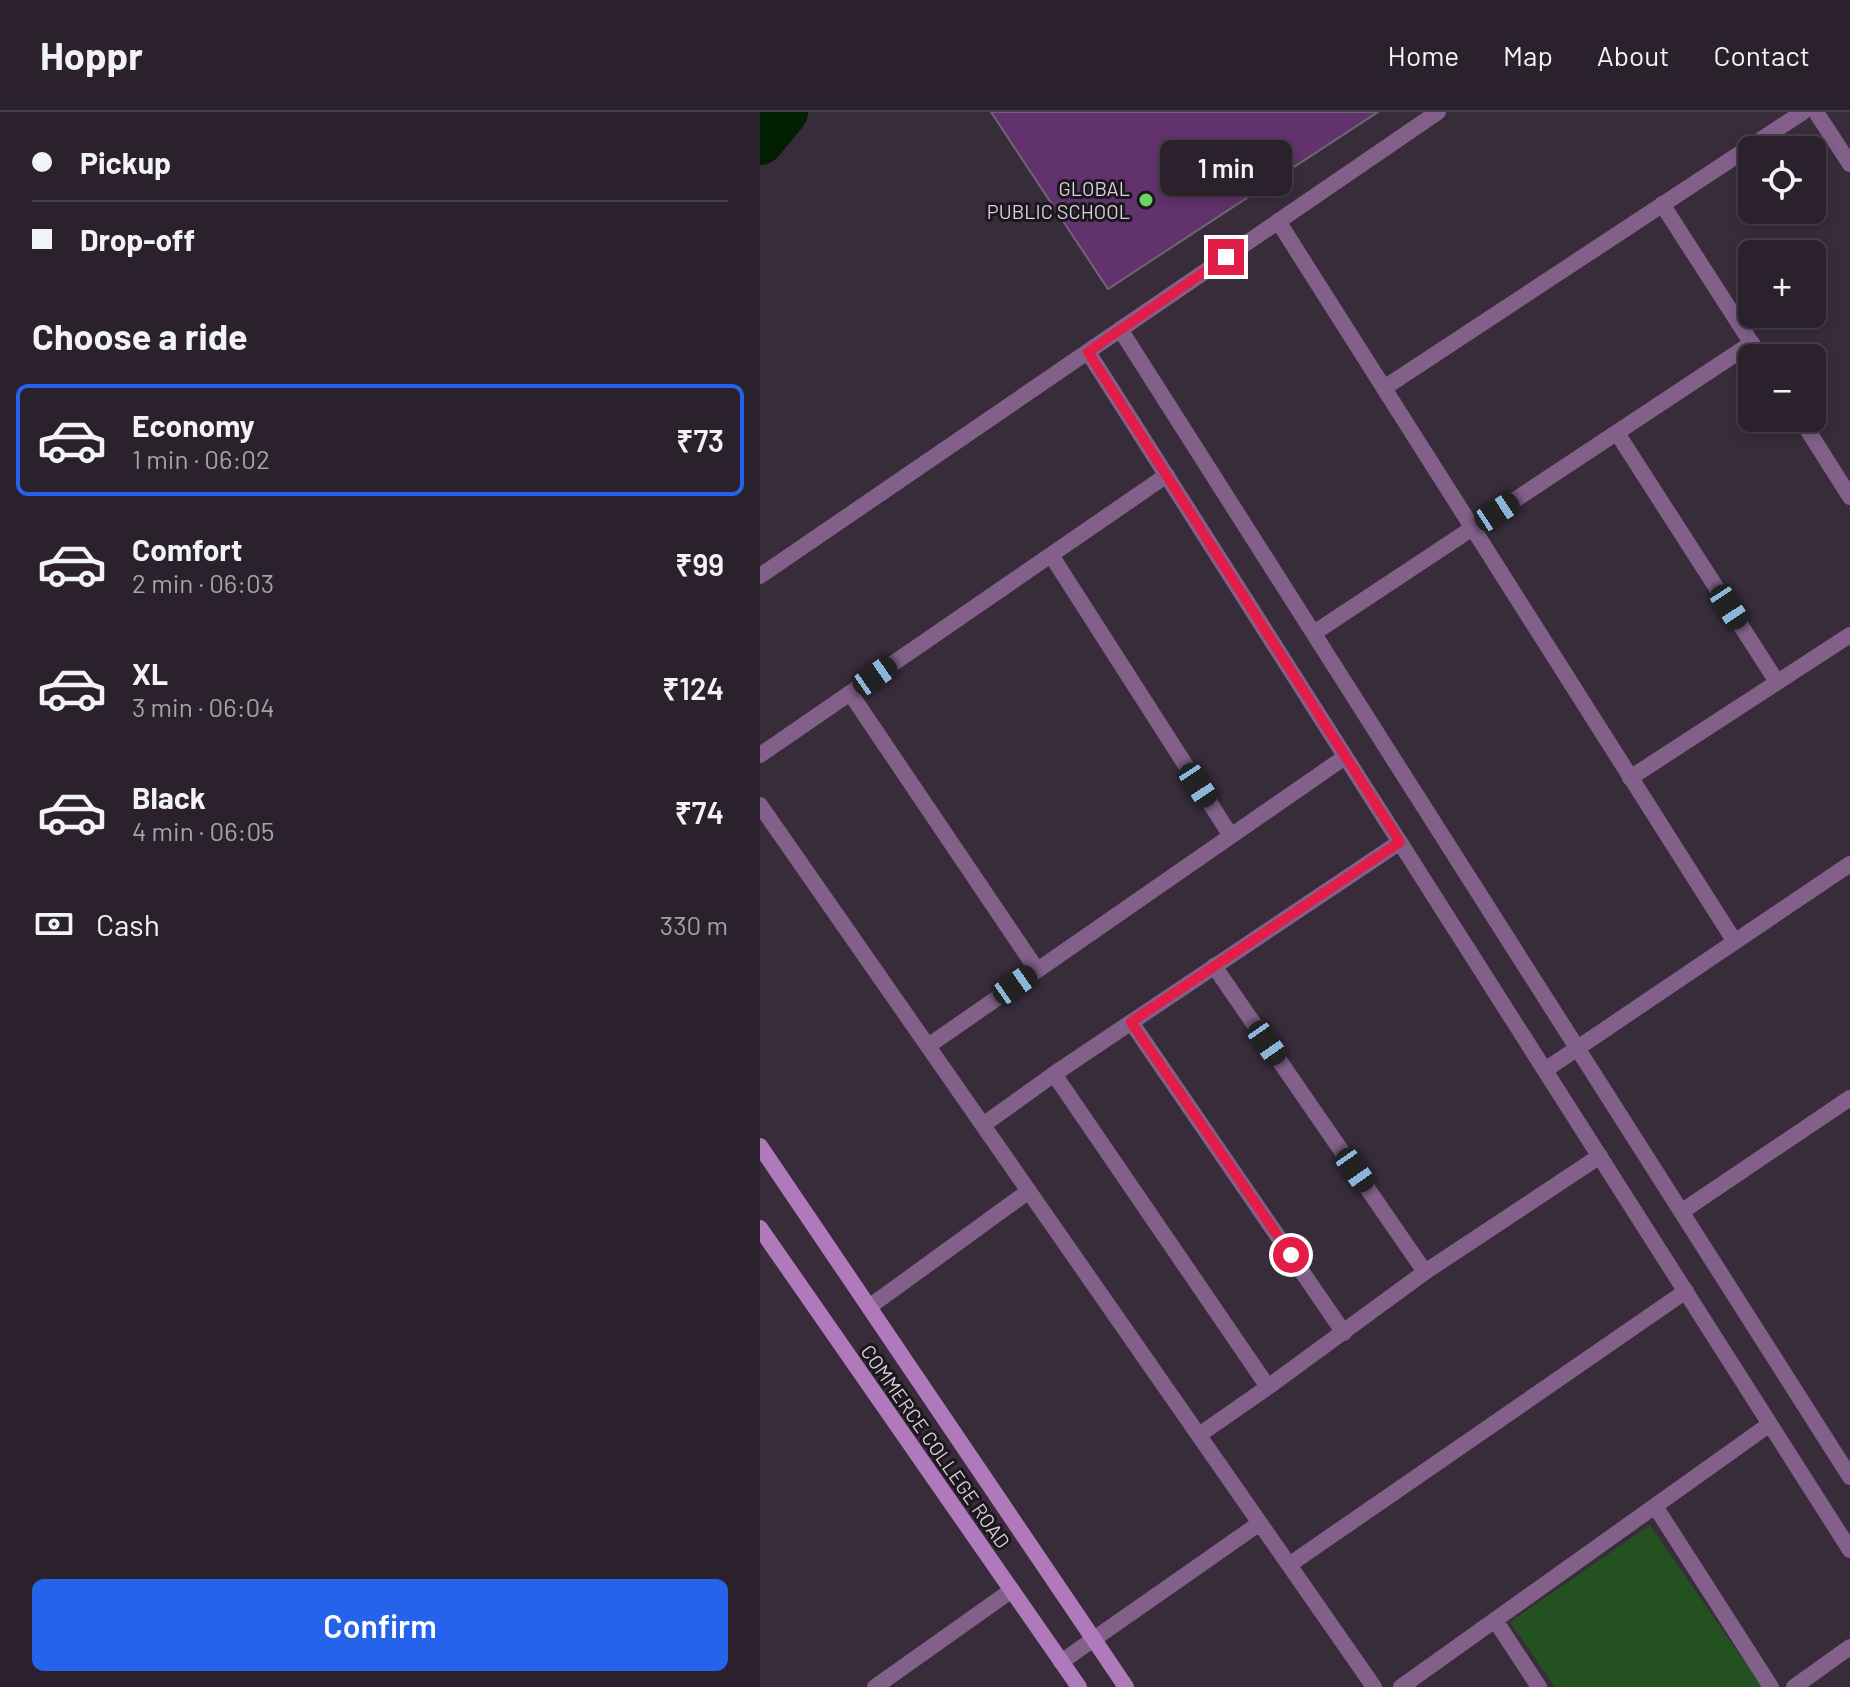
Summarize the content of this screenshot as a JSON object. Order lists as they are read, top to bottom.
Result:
{
  "streets": {
    "street": ["COMMERCE COLLEGE ROAD"]
  },
  "places": ["GLOBAL PUBLIC SCHOOL"],
  "page": {
    "header": "Hoppr",
    "nav": [
      "Home",
      "Map",
      "About",
      "Contact"
    ],
    "banner": ["Pickup", "Drop-off"],
    "map_buttons": ["+", "−"],
    "bubble": "1 min",
    "heading": "Choose a ride",
    "list": [
      {
        "name": "Economy",
        "note": "1 min · 06:02",
        "value": "₹73"
      },
      {
        "name": "Comfort",
        "note": "2 min · 06:03",
        "value": "₹99"
      },
      {
        "name": "XL",
        "note": "3 min · 06:04",
        "value": "₹124"
      },
      {
        "name": "Black",
        "note": "4 min · 06:05",
        "value": "₹74"
      }
    ],
    "pay": ["Cash", "330 m"],
    "buttons": "Confirm"
  }
}
